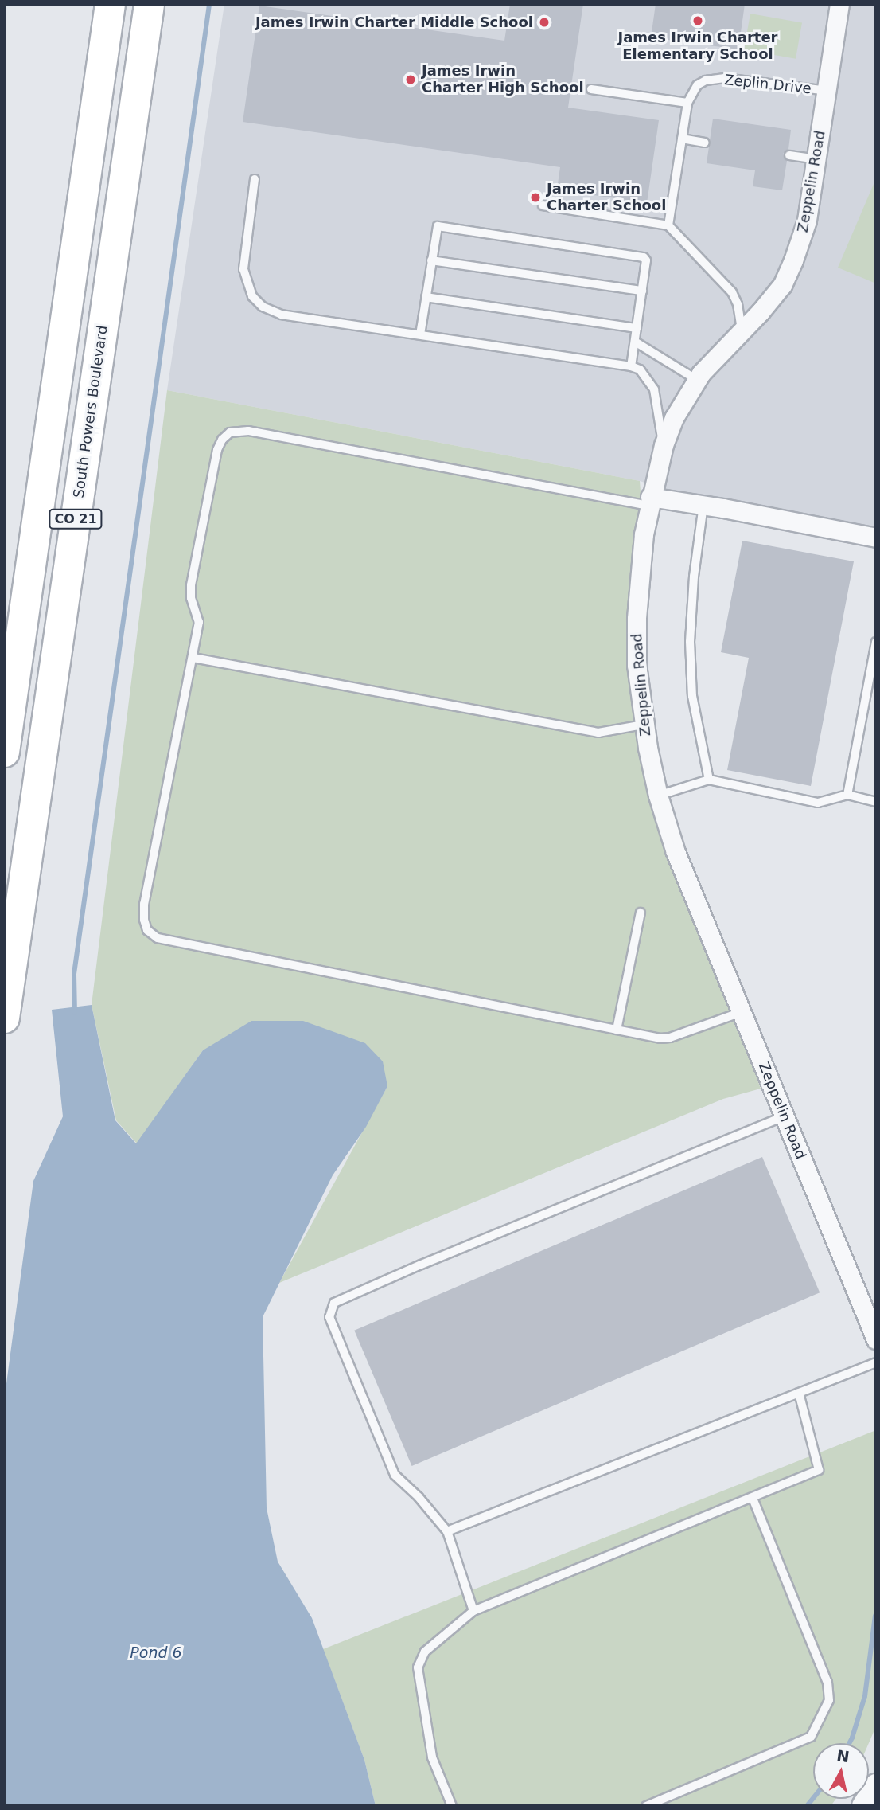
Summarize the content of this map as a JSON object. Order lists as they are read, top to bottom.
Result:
{
  "streets": {
    "highway": ["South Powers Boulevard", "CO 21"],
    "street": ["Zeppelin Road"],
    "lane": ["Zeplin Drive"]
  },
  "crossings": [
    ["Zeplin Drive", "Zeppelin Road"]
  ],
  "water": ["Pond 6"],
  "places": [
    "James Irwin Charter Elementary School",
    "James Irwin Charter Middle School",
    "James Irwin Charter High School",
    "James Irwin Charter School"
  ],
  "north": "top"
}
